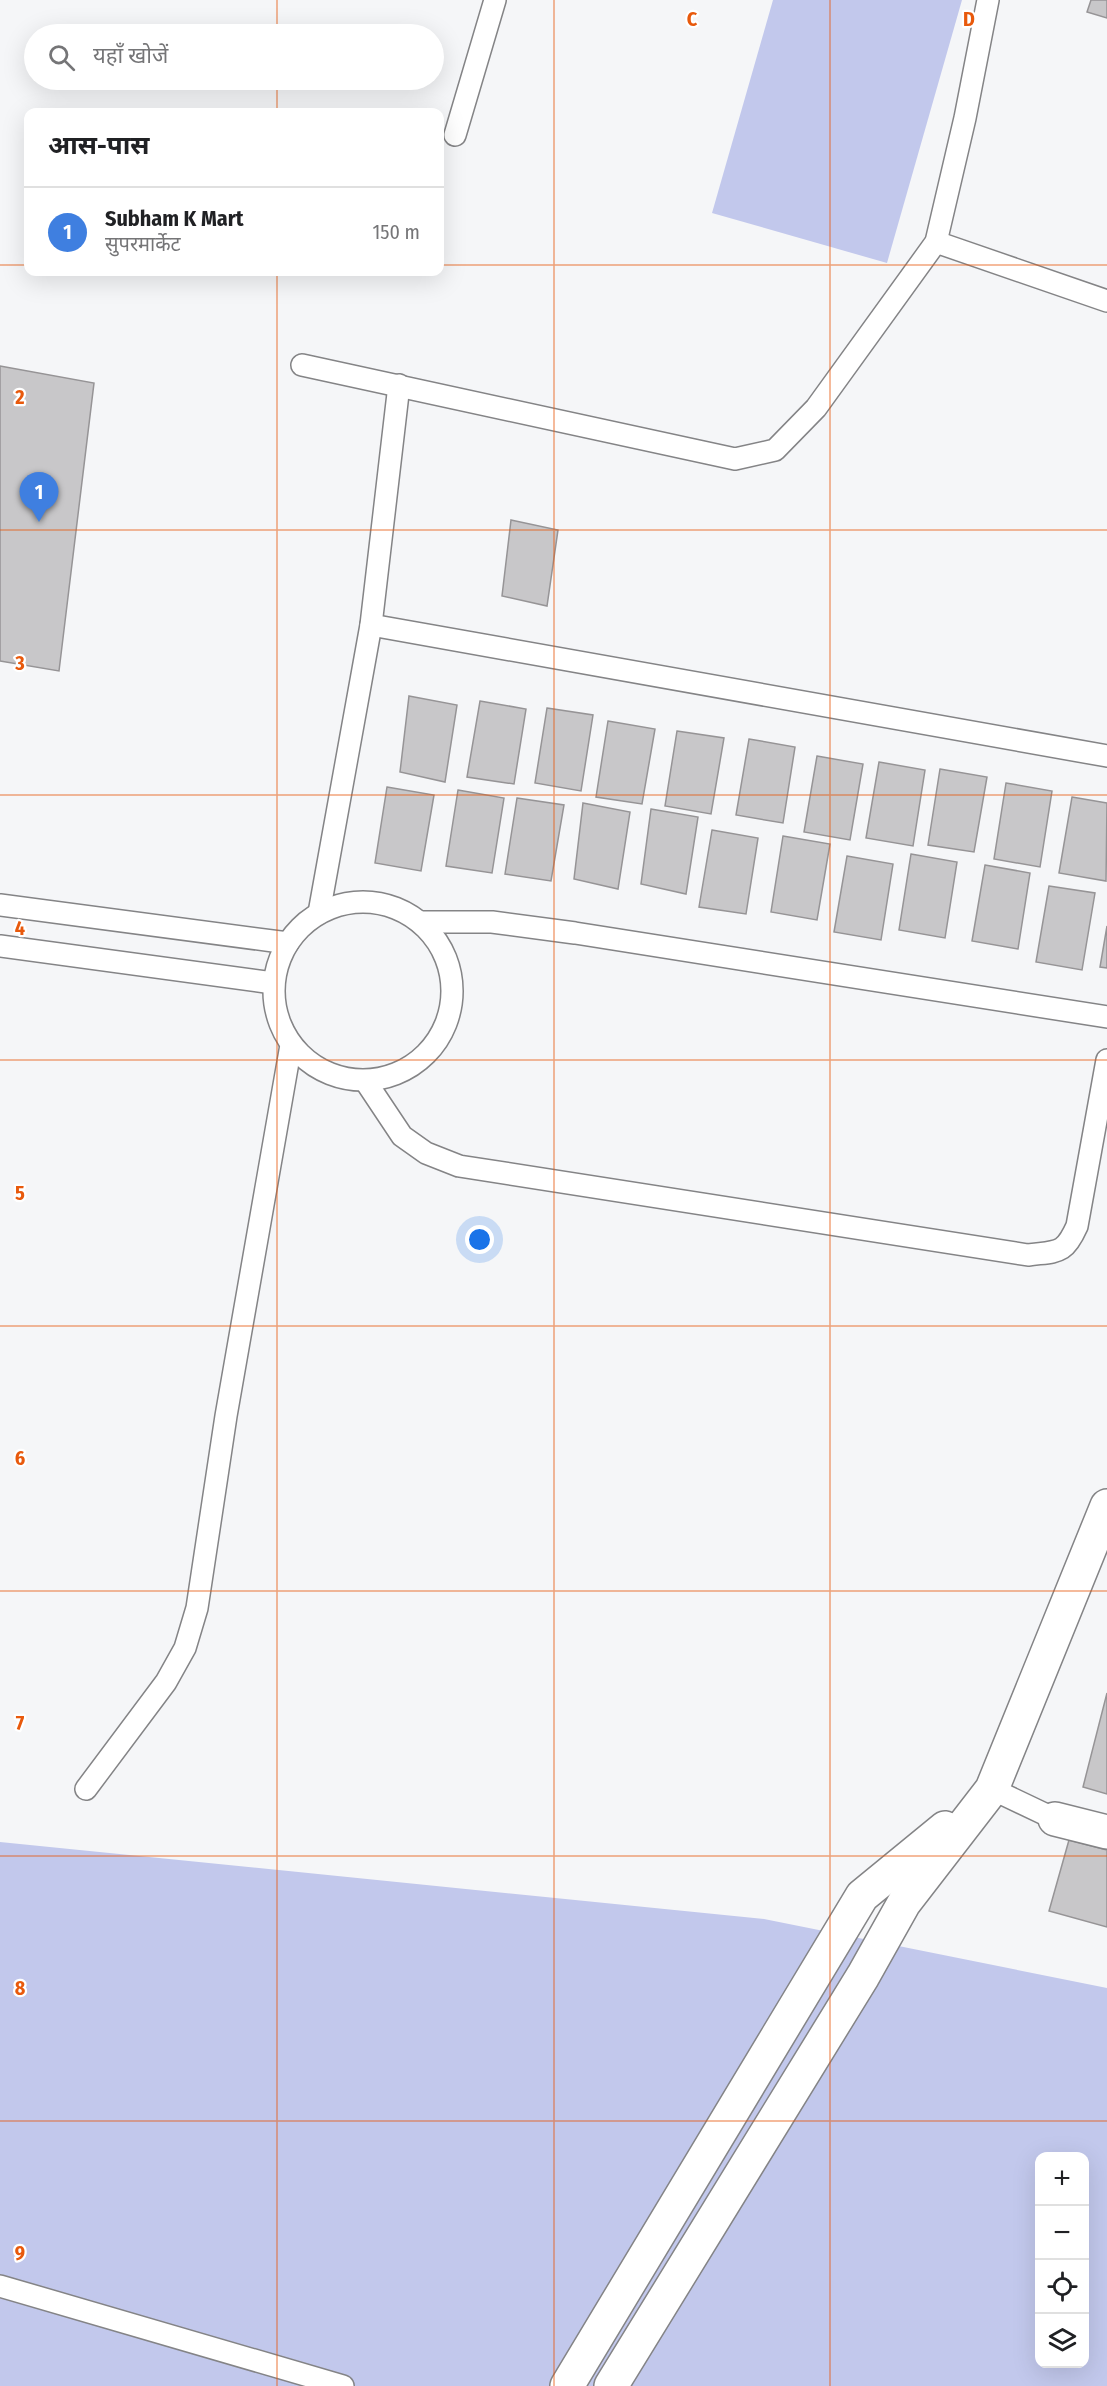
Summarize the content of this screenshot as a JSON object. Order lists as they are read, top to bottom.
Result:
{
  "page": {
    "search": "यहाँ खोजें",
    "heading": "आस-पास",
    "list": [
      {
        "mark": "1",
        "name": "Subham K Mart",
        "note": "सुपरमार्केट",
        "value": "150 m"
      }
    ],
    "pins": "1",
    "map_buttons": ["+", "−"]
  },
  "grid": {
    "columns": ["C", "D"],
    "rows": [
      "2",
      "3",
      "4",
      "5",
      "6",
      "7",
      "8",
      "9"
    ]
  }
}
